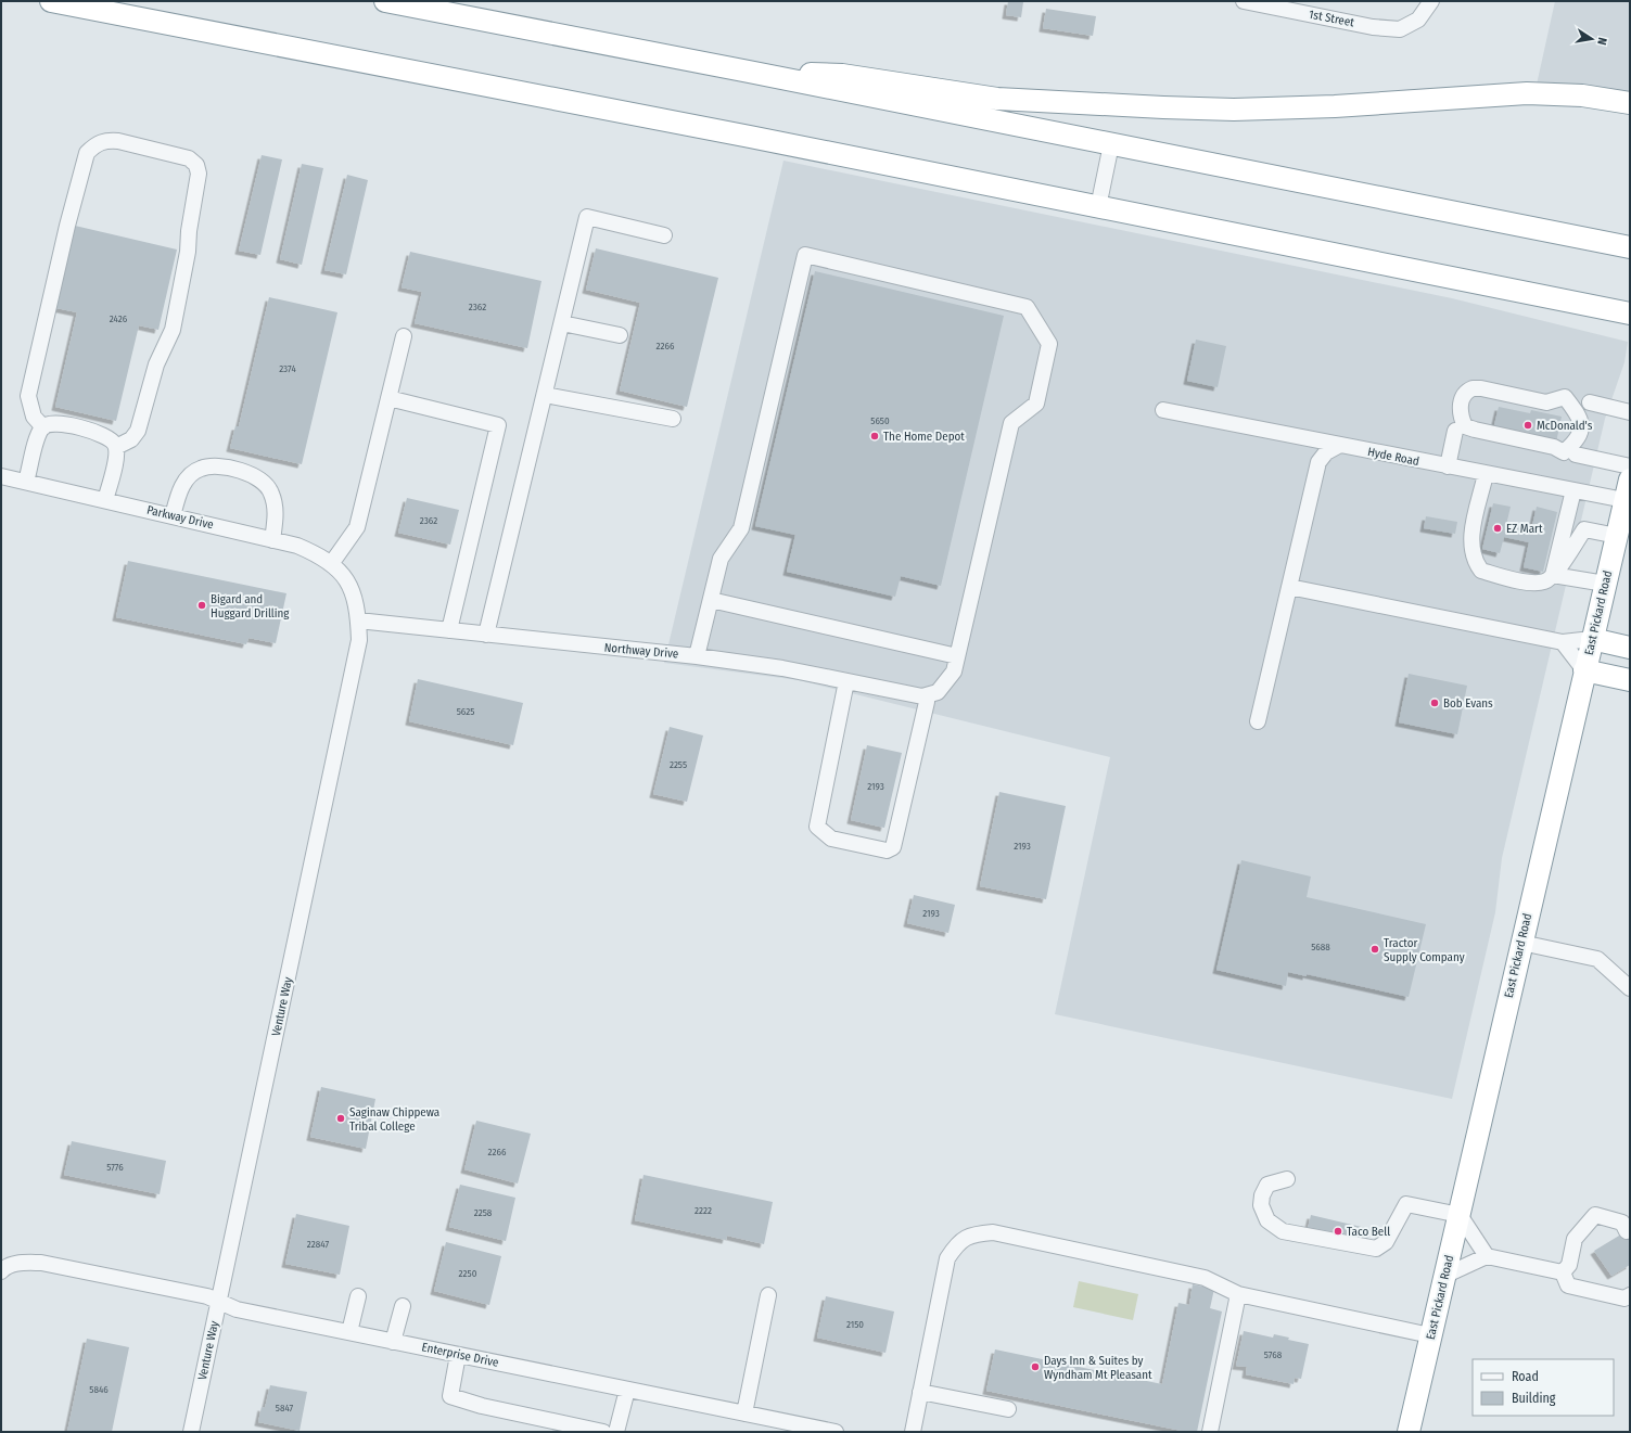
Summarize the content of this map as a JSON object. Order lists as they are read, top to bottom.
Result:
{
  "streets": {
    "highway": ["East Pickard Road"],
    "street": [
      "1st Street",
      "Hyde Road",
      "Parkway Drive",
      "Northway Drive",
      "Venture Way",
      "Enterprise Drive"
    ]
  },
  "crossings": [
    ["Hyde Road", "East Pickard Road"],
    ["Parkway Drive", "Venture Way"],
    ["Northway Drive", "Venture Way"],
    ["Venture Way", "Enterprise Drive"]
  ],
  "places": [
    "McDonald's",
    "The Home Depot",
    "EZ Mart",
    "Bigard and Huggard Drilling",
    "Bob Evans",
    "Tractor Supply Company",
    "Saginaw Chippewa Tribal College",
    "Taco Bell",
    "Days Inn & Suites by Wyndham Mt Pleasant"
  ],
  "house_numbers": [
    "2362",
    "2426",
    "2266",
    "2374",
    "5650",
    "2362",
    "5625",
    "2255",
    "2193",
    "2193",
    "2193",
    "5688",
    "2266",
    "5776",
    "2222",
    "2258",
    "22847",
    "2250",
    "2150",
    "5768",
    "5846",
    "5847"
  ],
  "legend": ["Road", "Building"],
  "north": "right"
}
